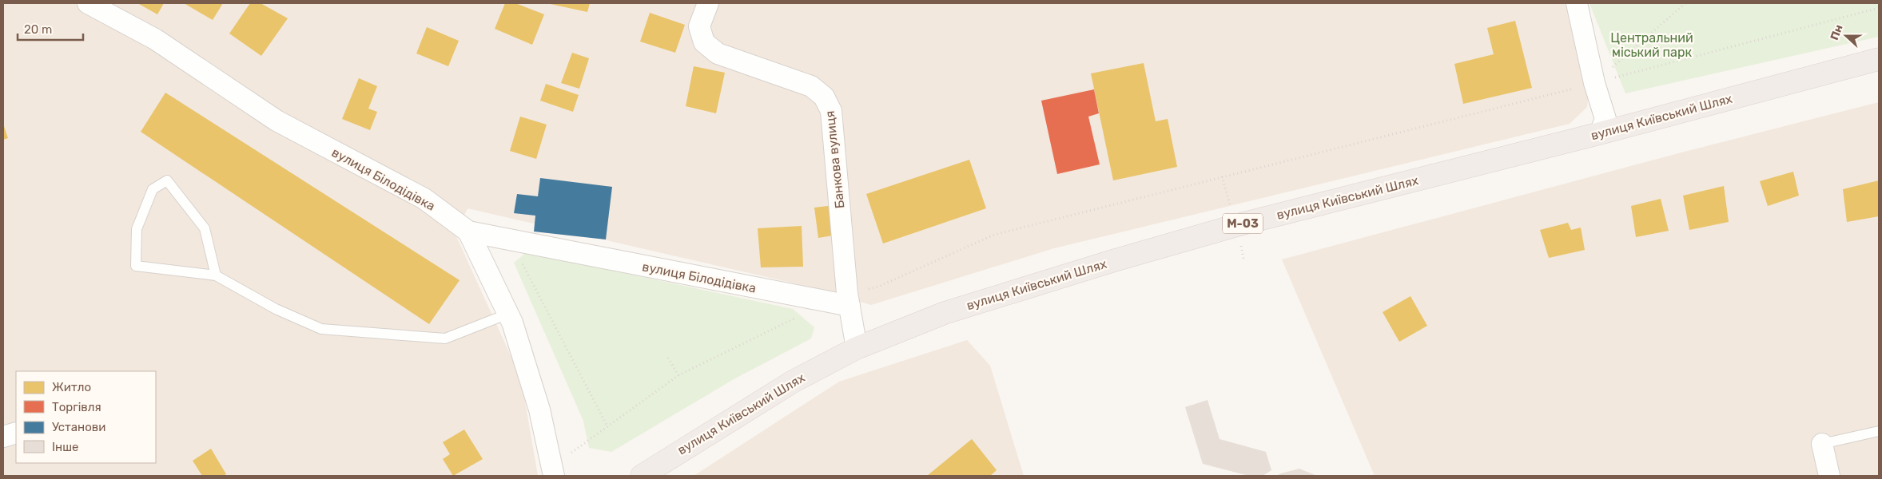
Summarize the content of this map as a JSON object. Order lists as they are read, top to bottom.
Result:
{
  "streets": {
    "highway": ["вулиця Київський Шлях", "М-03"],
    "street": ["Банкова вулиця", "вулиця Білодідівка"]
  },
  "crossings": [
    ["вулиця Київський Шлях", "Банкова вулиця"],
    ["Банкова вулиця", "вулиця Білодідівка"]
  ],
  "parks": ["Центральний міський парк"],
  "legend": [
    "Житло",
    "Торгівля",
    "Установи",
    "Інше"
  ],
  "scale_bar": "20 m",
  "north": "left"
}
